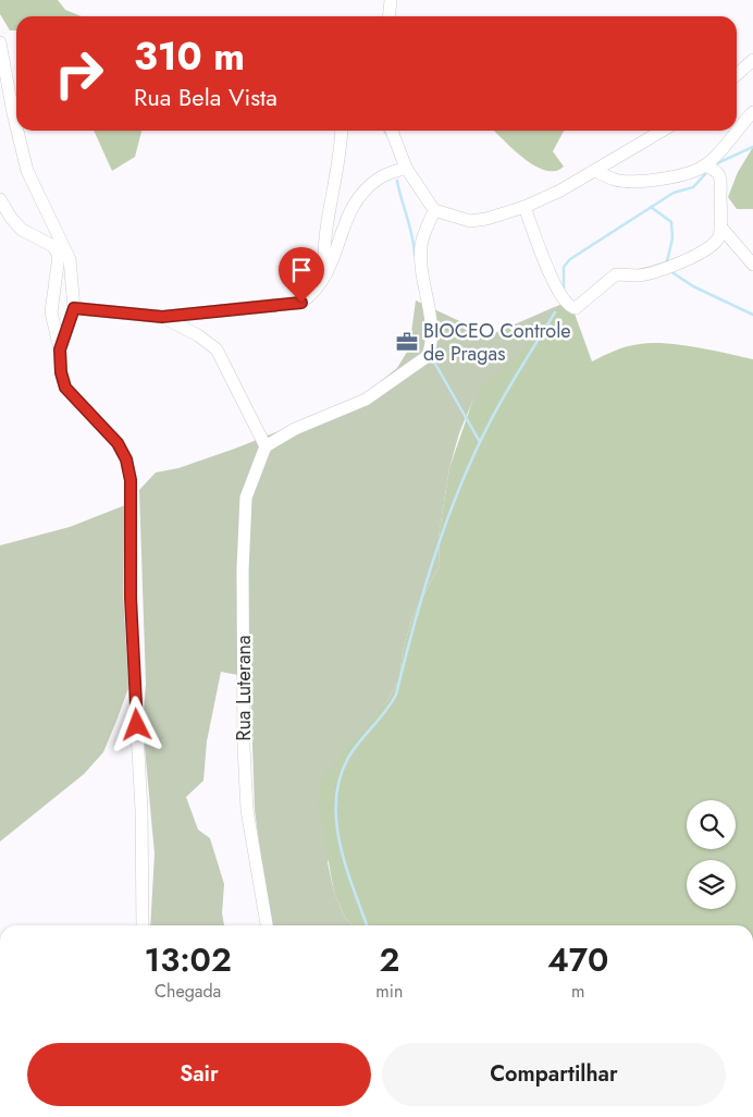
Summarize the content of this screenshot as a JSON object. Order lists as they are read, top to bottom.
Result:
{
  "streets": {
    "street": ["Rua Luterana"]
  },
  "places": {
    "office": ["BIOCEO Controle de Pragas"]
  },
  "page": {
    "turn": ["310 m", "Rua Bela Vista"],
    "eta": [
      "13:02",
      "Chegada",
      "2",
      "min",
      "470",
      "m"
    ],
    "buttons": ["Sair", "Compartilhar"]
  }
}
